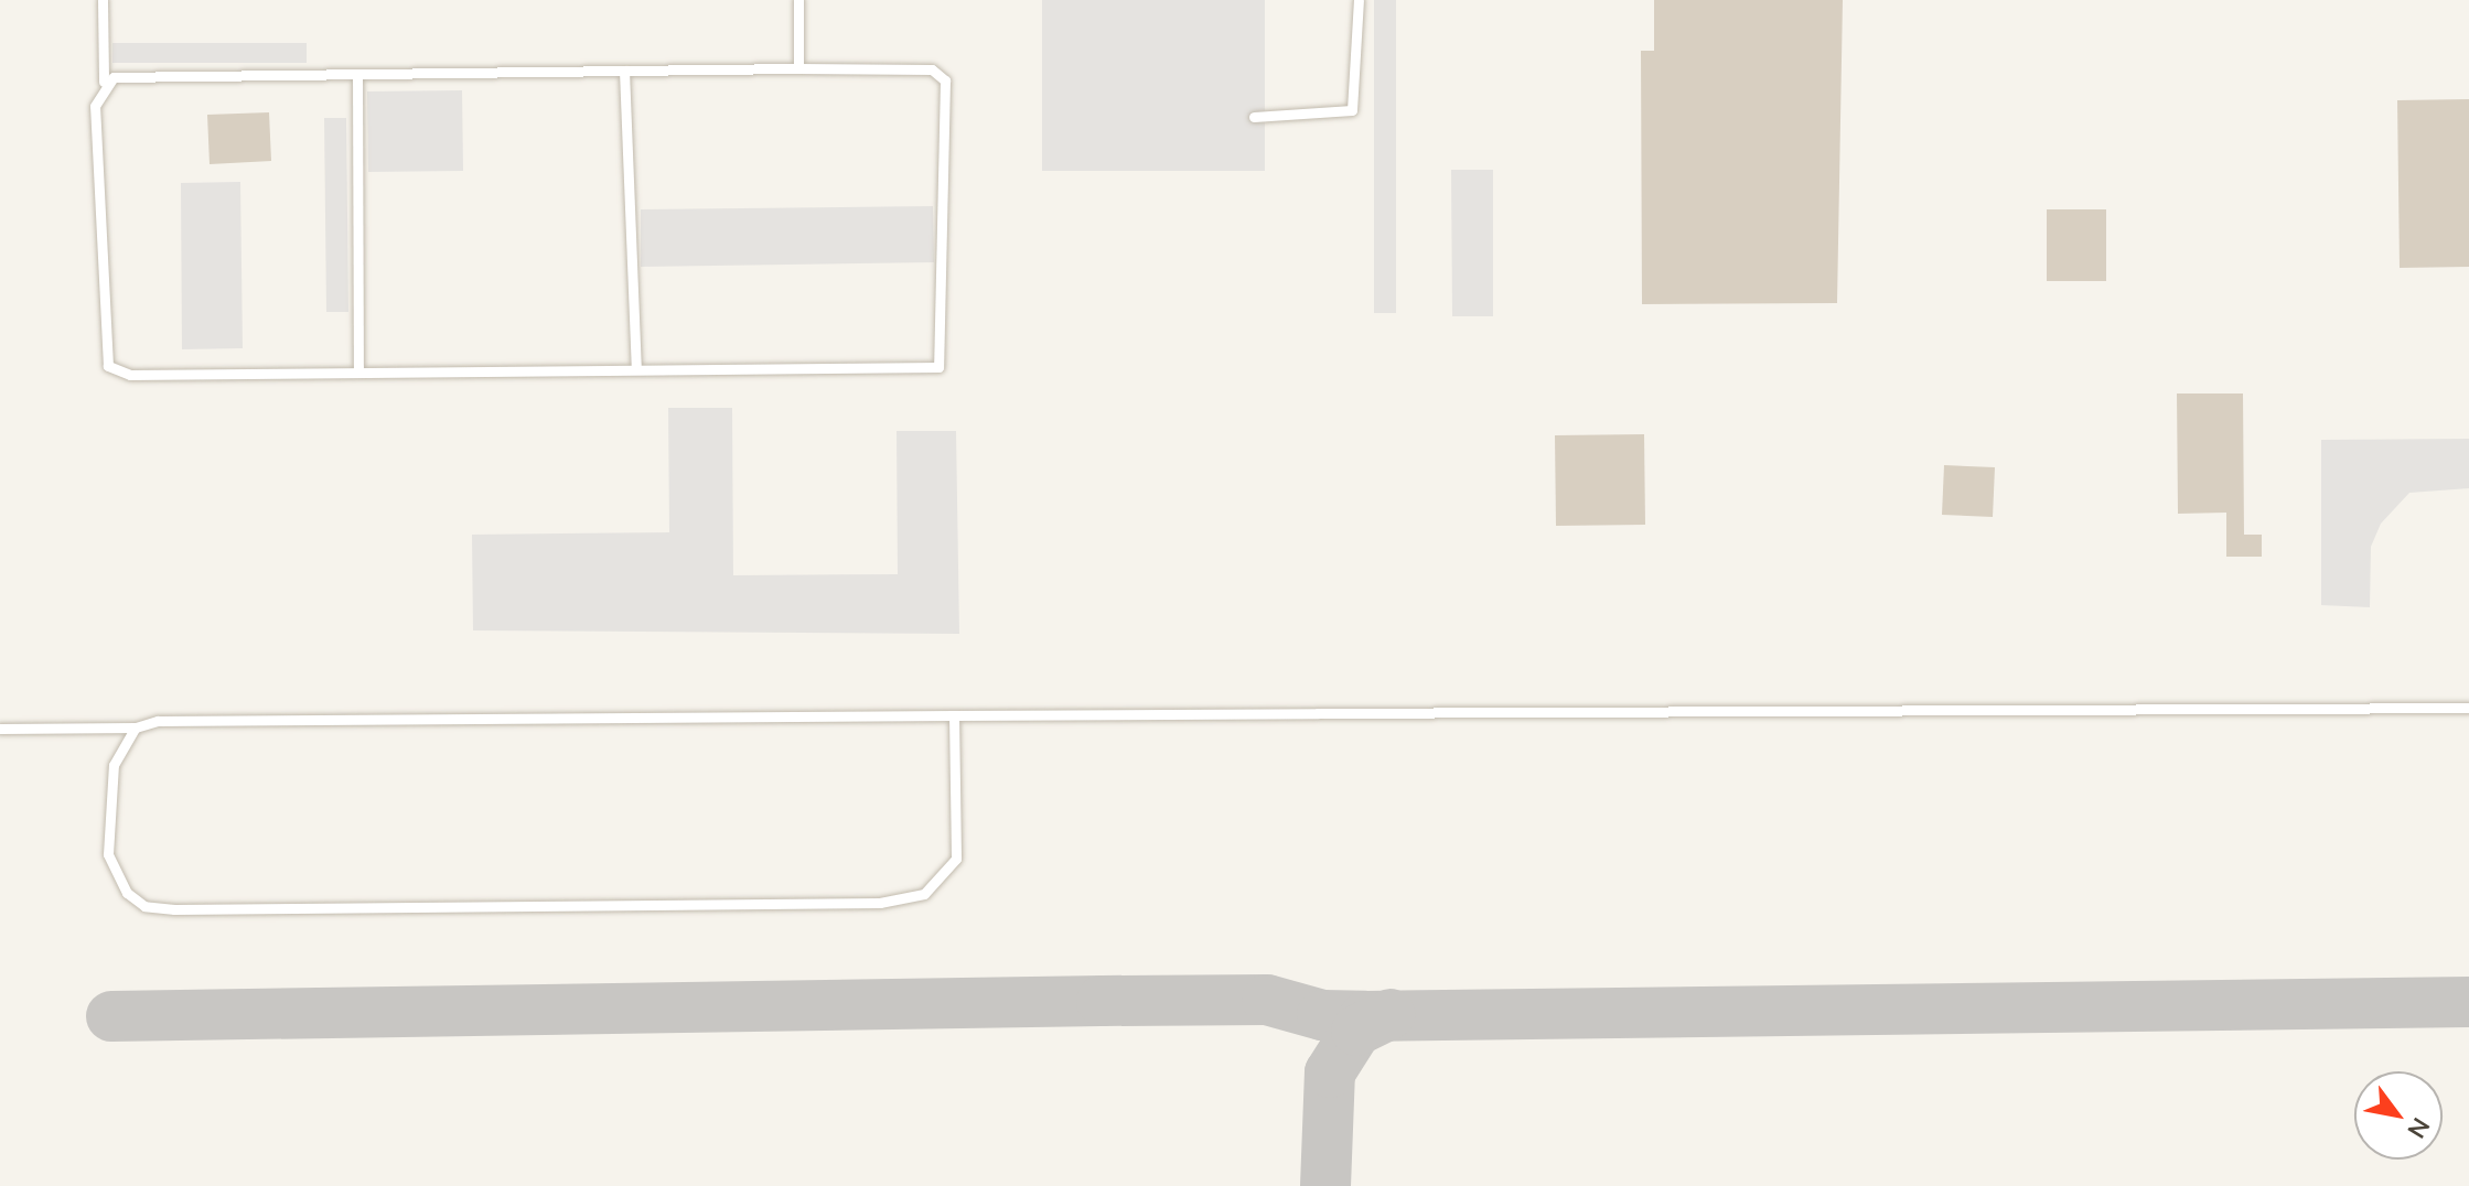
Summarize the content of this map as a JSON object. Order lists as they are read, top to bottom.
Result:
{
  "north": "bottom right"
}
